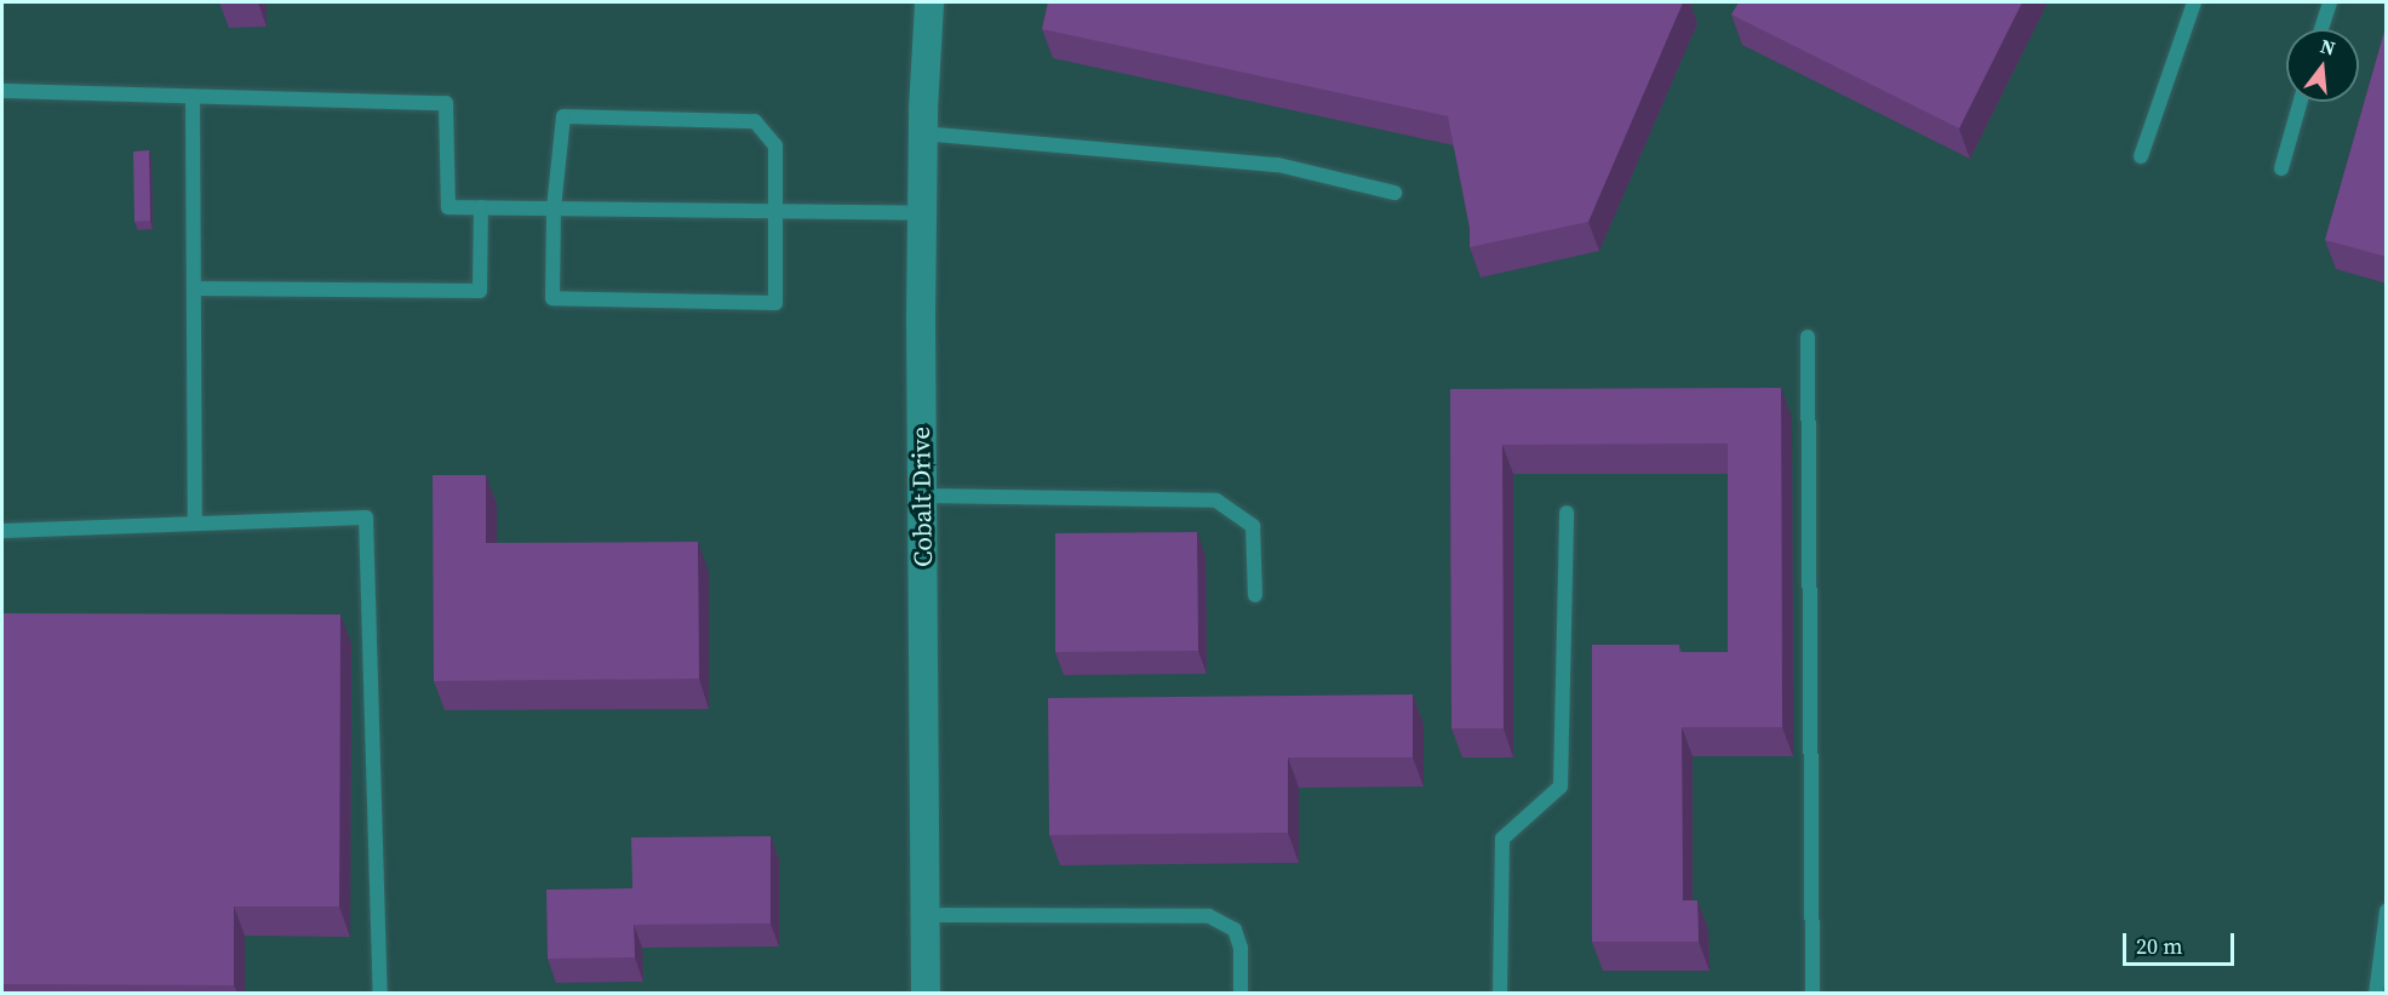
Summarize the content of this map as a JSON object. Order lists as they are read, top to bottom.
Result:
{
  "streets": {
    "street": ["Cobalt Drive"]
  },
  "scale_bar": "20 m",
  "north": "top"
}
